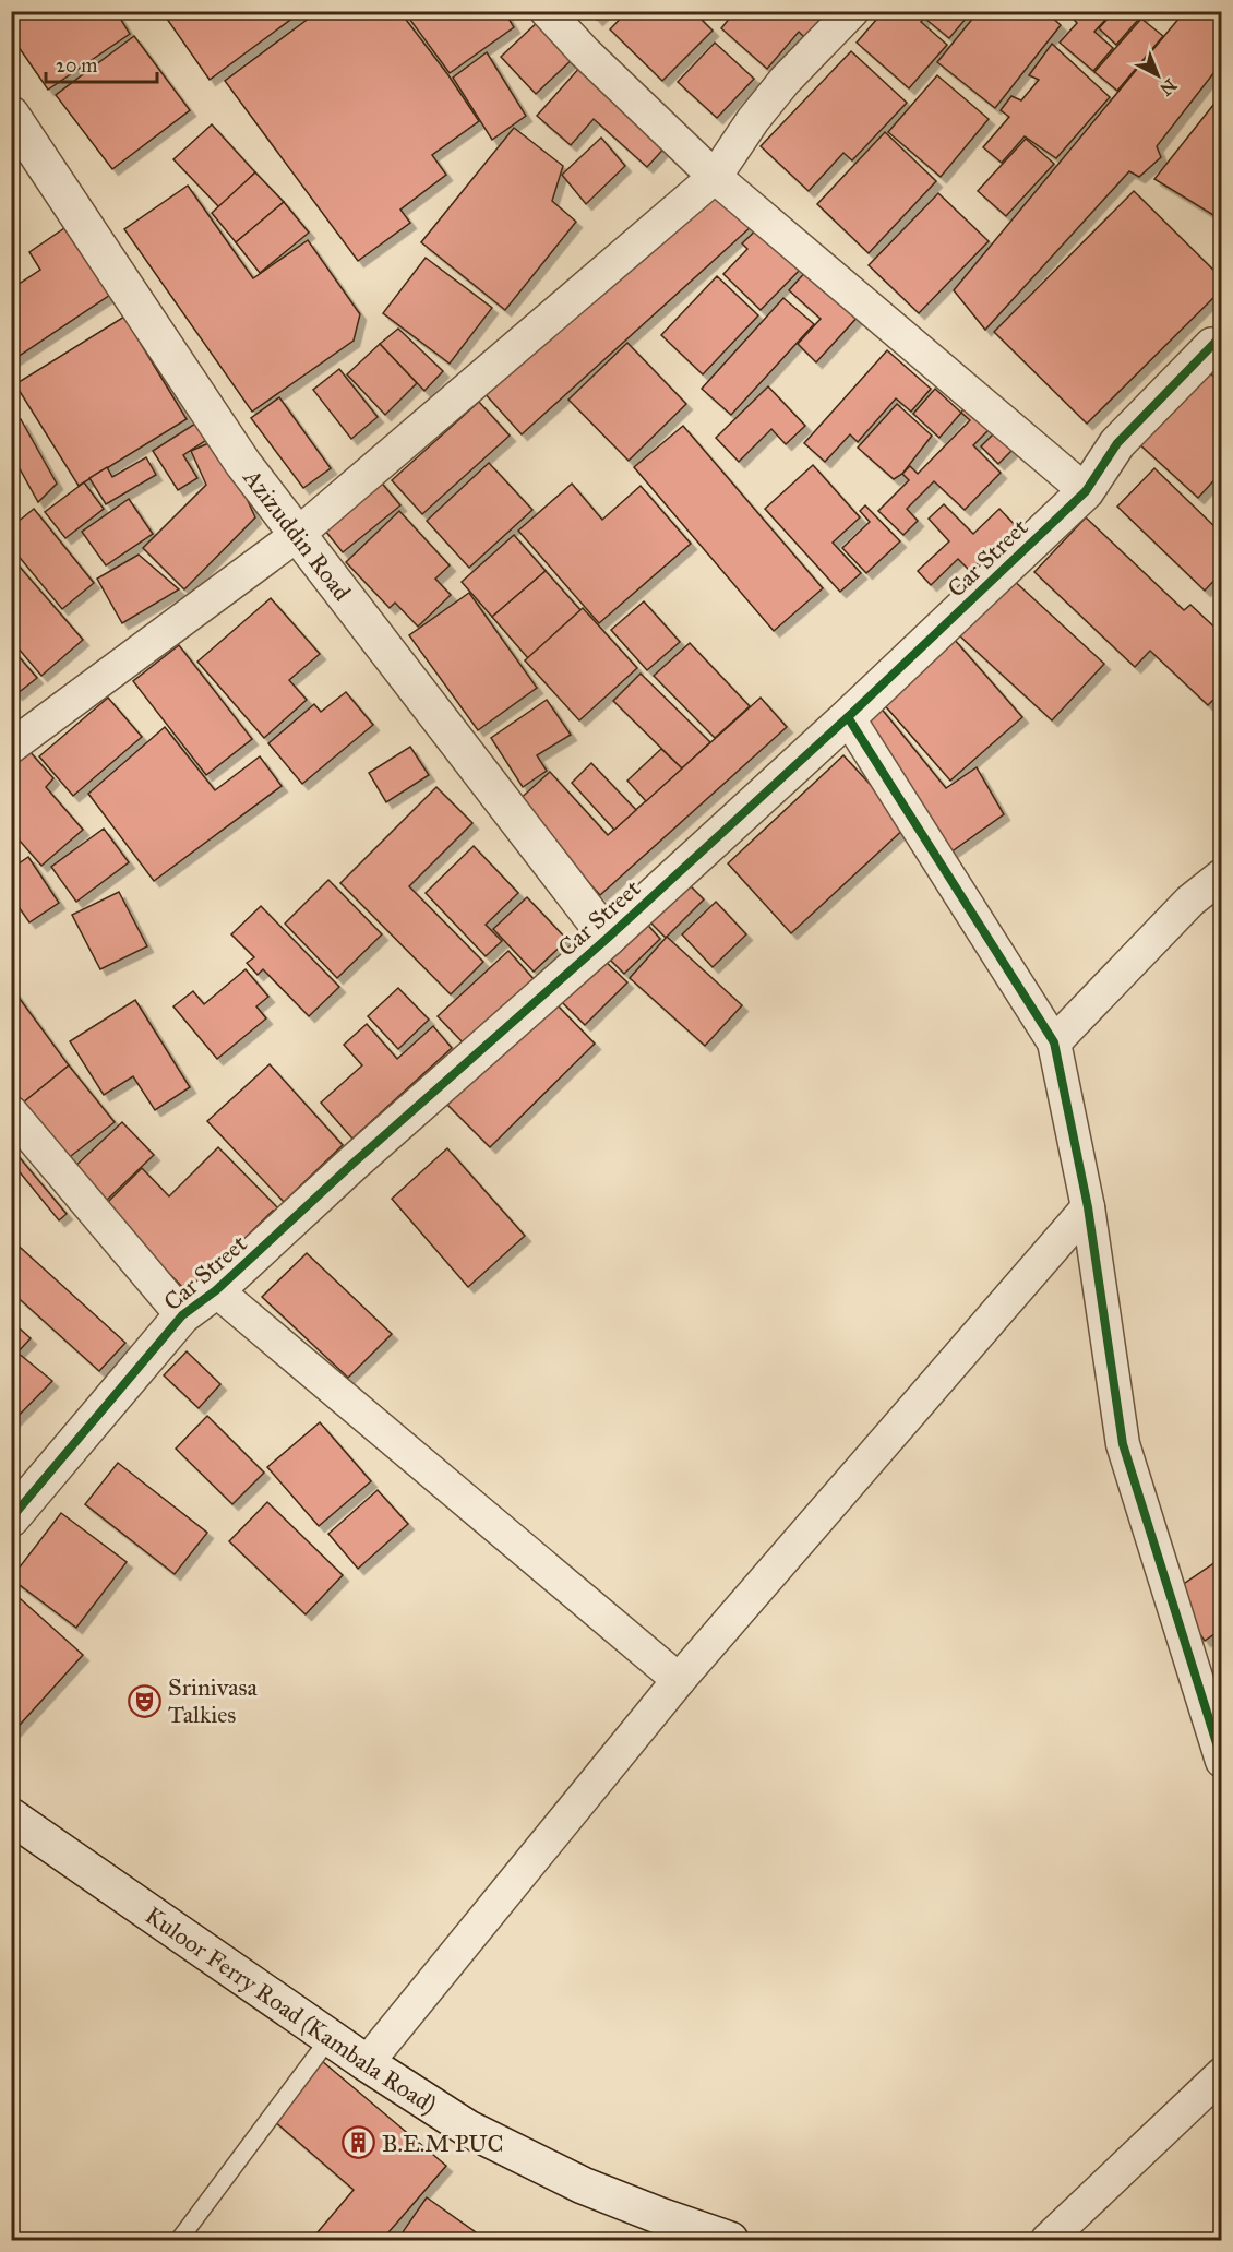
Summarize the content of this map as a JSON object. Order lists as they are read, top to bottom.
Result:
{
  "streets": {
    "street": ["Azizuddin Road", "Car Street", "Kuloor Ferry Road (Kambala Road)"]
  },
  "crossings": [
    ["Azizuddin Road", "Car Street"]
  ],
  "places": {
    "theatre": ["Srinivasa Talkies"],
    "building": ["B.E.M PUC"]
  },
  "scale_bar": "20 m",
  "north": "bottom right"
}
